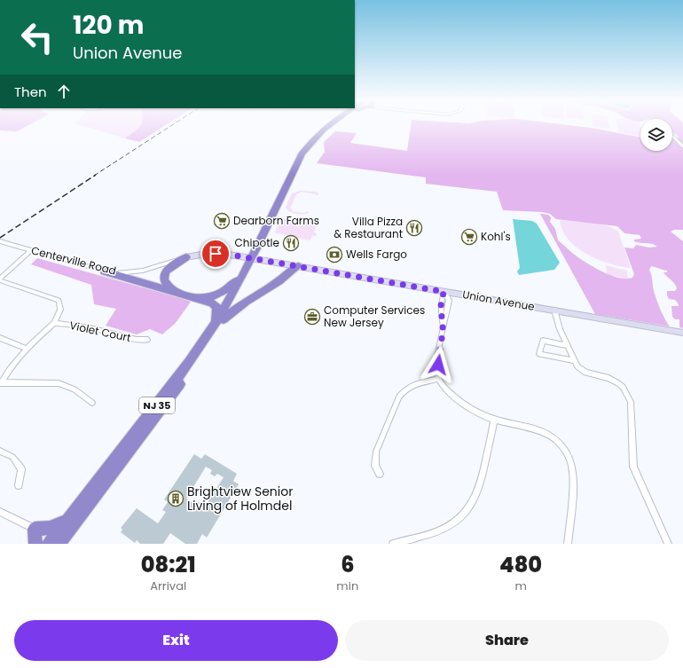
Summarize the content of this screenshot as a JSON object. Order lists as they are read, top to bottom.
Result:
{
  "streets": {
    "highway": ["NJ 35"],
    "street": ["Centerville Road", "Union Avenue", "Violet Court"]
  },
  "crossings": [
    ["Centerville Road", "Union Avenue"],
    ["Centerville Road", "NJ 35"],
    ["Union Avenue", "NJ 35"]
  ],
  "places": {
    "supermarket": ["Dearborn Farms", "Kohl's"],
    "restaurant": ["Villa Pizza & Restaurant", "Chipotle"],
    "bank": ["Wells Fargo"],
    "office": ["Computer Services New Jersey"],
    "building": ["Brightview Senior Living of Holmdel"]
  },
  "page": {
    "turn": ["120 m", "Union Avenue"],
    "then": "Then",
    "eta": [
      "08:21",
      "Arrival",
      "6",
      "min",
      "480",
      "m"
    ],
    "buttons": ["Exit", "Share"]
  }
}
